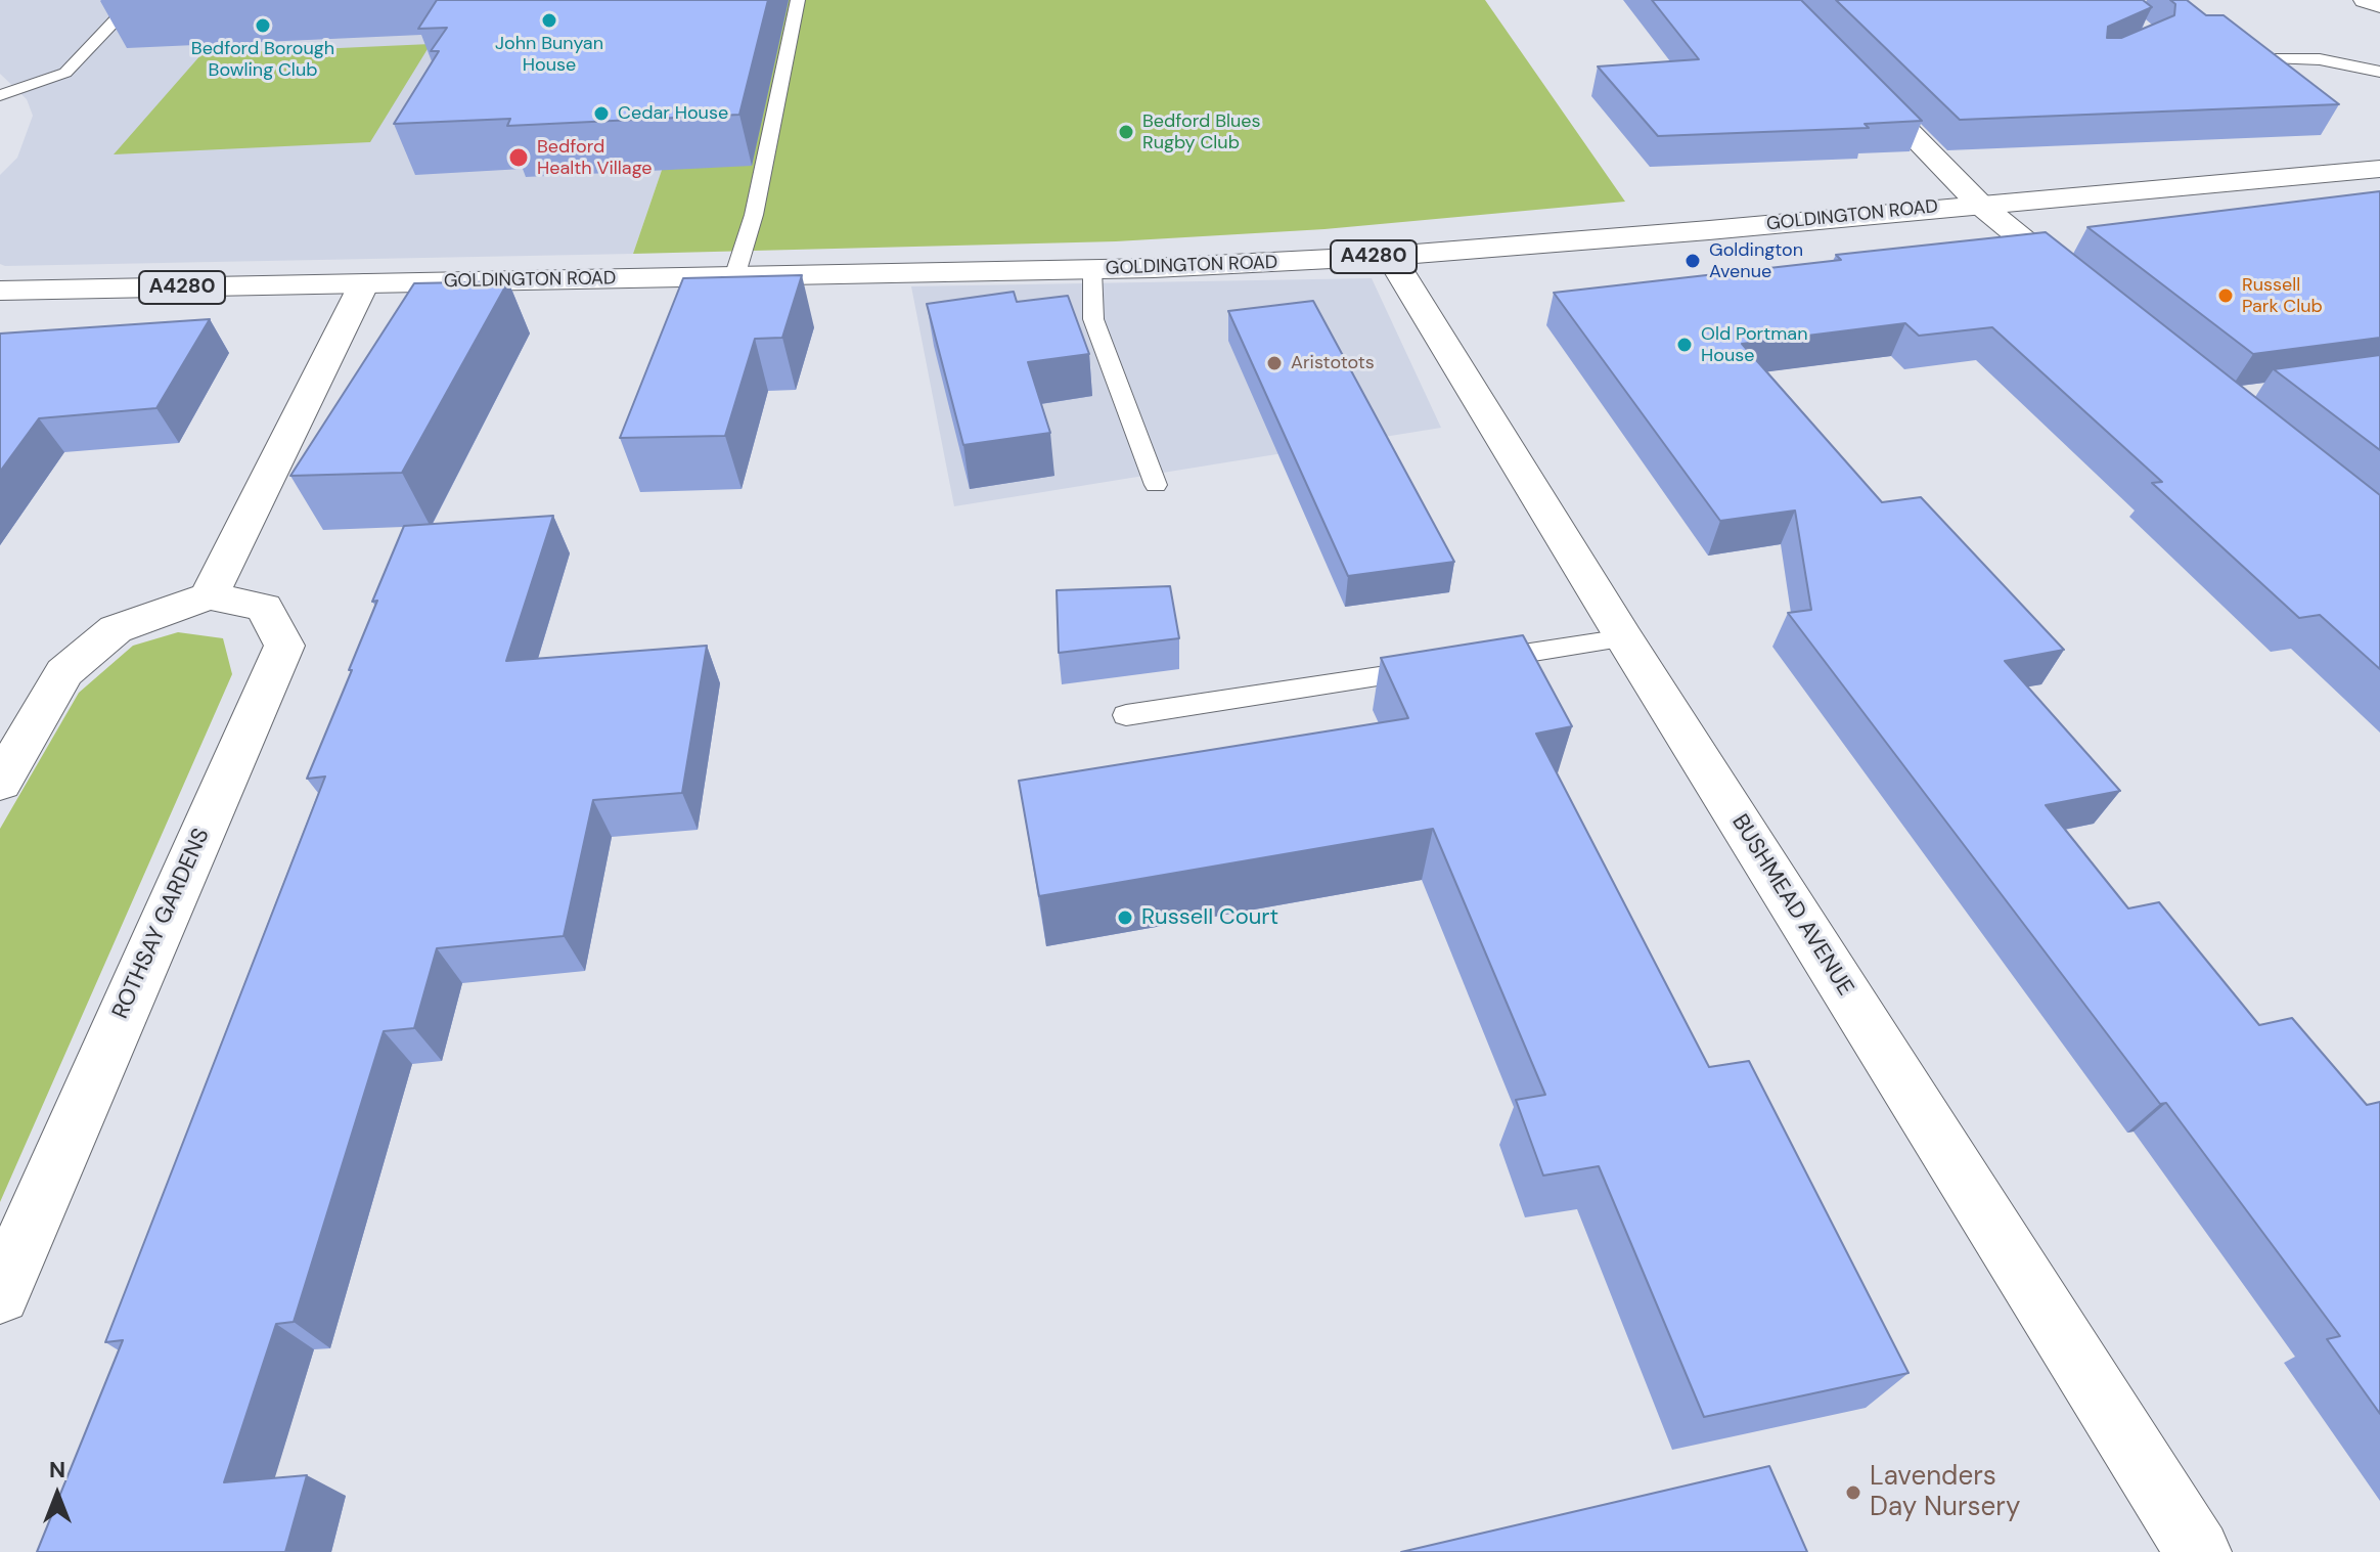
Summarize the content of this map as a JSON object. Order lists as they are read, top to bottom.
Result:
{
  "streets": {
    "street": [
      "GOLDINGTON ROAD",
      "A4280",
      "BUSHMEAD AVENUE",
      "ROTHSAY GARDENS"
    ]
  },
  "crossings": [
    ["GOLDINGTON ROAD", "BUSHMEAD AVENUE"]
  ],
  "places": [
    "John Bunyan House",
    "Bedford Borough Bowling Club",
    "Cedar House",
    "Bedford Blues Rugby Club",
    "Bedford Health Village",
    "Goldington Avenue",
    "Russell Park Club",
    "Old Portman House",
    "Aristotots",
    "Russell Court",
    "Lavenders Day Nursery"
  ],
  "north": "top"
}
